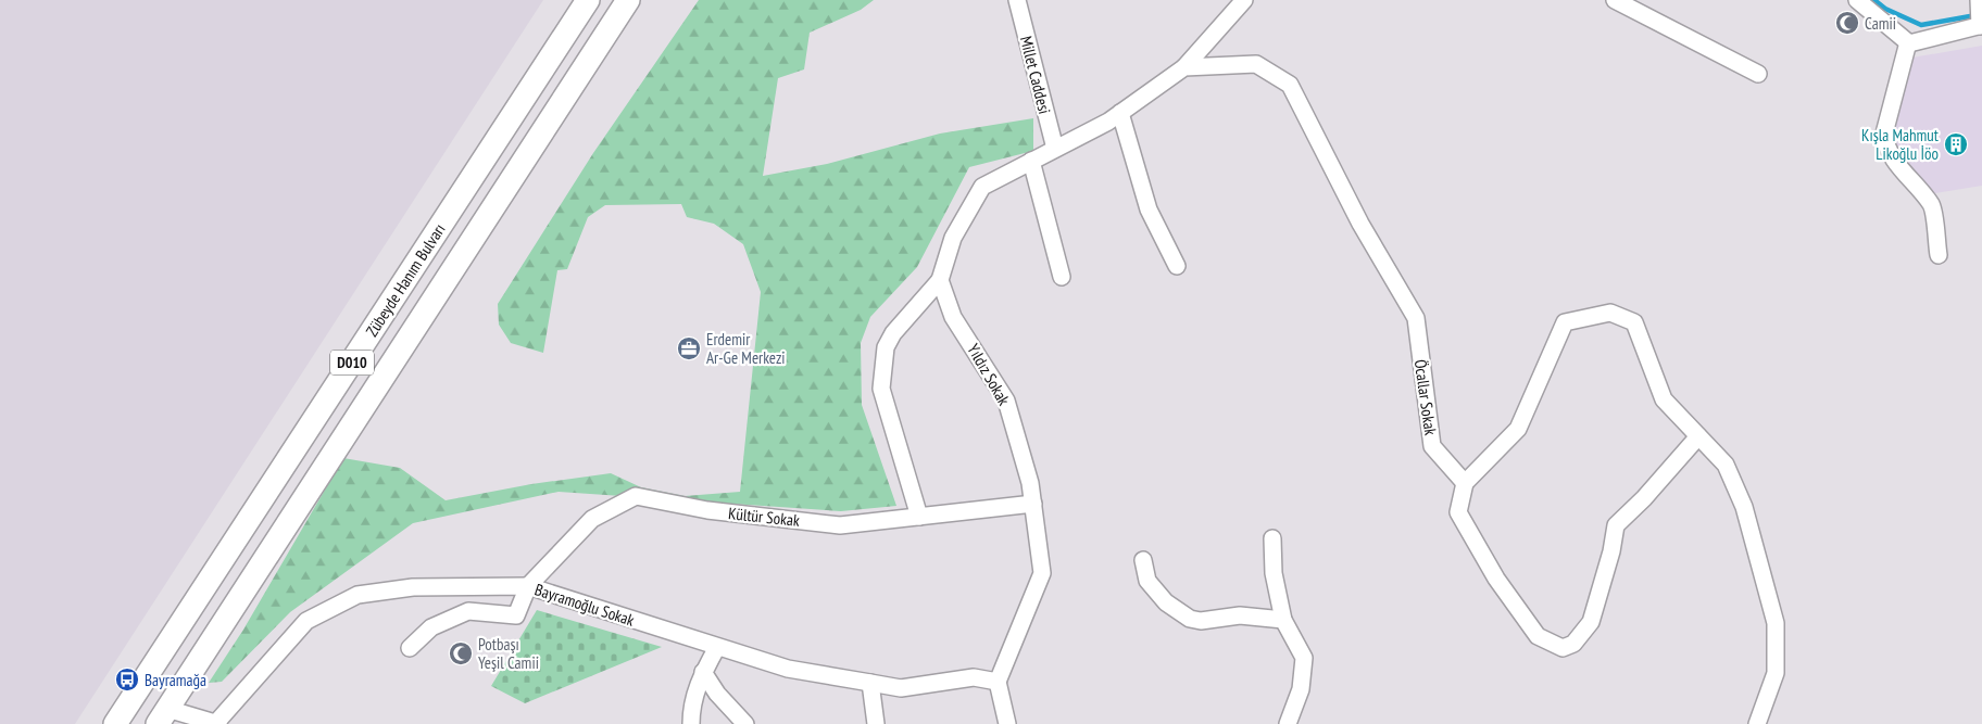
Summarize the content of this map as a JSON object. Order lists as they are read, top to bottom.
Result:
{
  "streets": {
    "highway": ["Zübeyde Hanım Bulvarı", "D010"],
    "street": [
      "Millet Caddesi",
      "Yıldız Sokak",
      "Öcallar Sokak",
      "Kültür Sokak",
      "Bayramoğlu Sokak"
    ]
  },
  "crossings": [
    ["Yıldız Sokak", "Kültür Sokak"],
    ["Yıldız Sokak", "Bayramoğlu Sokak"],
    ["Kültür Sokak", "Bayramoğlu Sokak"]
  ],
  "places": {
    "mosque": ["Camii", "Potbaşı Yeşil Camii"],
    "building": ["Kışla Mahmut Likoğlu İöo"],
    "office": ["Erdemir Ar-Ge Merkezi"],
    "bus stop": ["Bayramağa"]
  }
}
